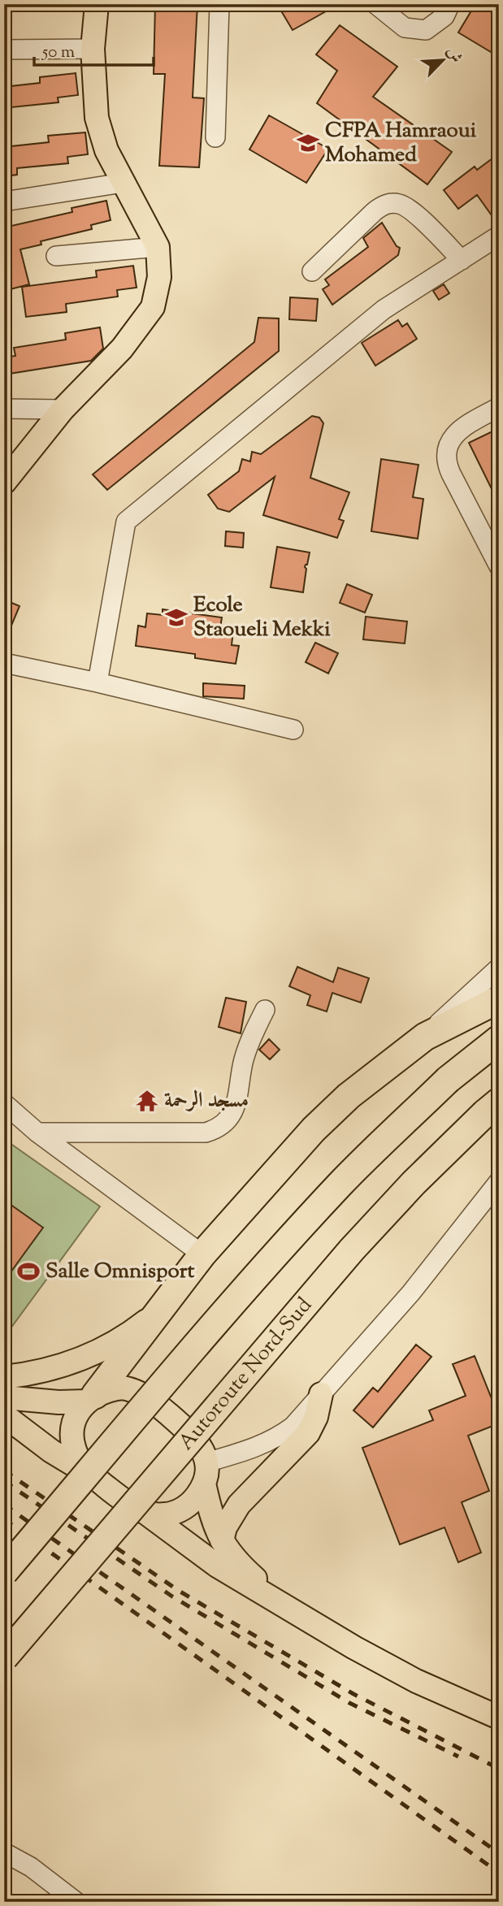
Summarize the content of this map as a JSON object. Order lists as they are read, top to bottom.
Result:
{
  "streets": {
    "highway": ["Autoroute Nord-Sud"]
  },
  "places": {
    "school or university": ["CFPA Hamraoui Mohamed", "Ecole Staoueli Mekki"],
    "temple": ["مسجد الرحمة"],
    "sports": ["Salle Omnisport"]
  },
  "scale_bar": "50 m",
  "north": "top right"
}
